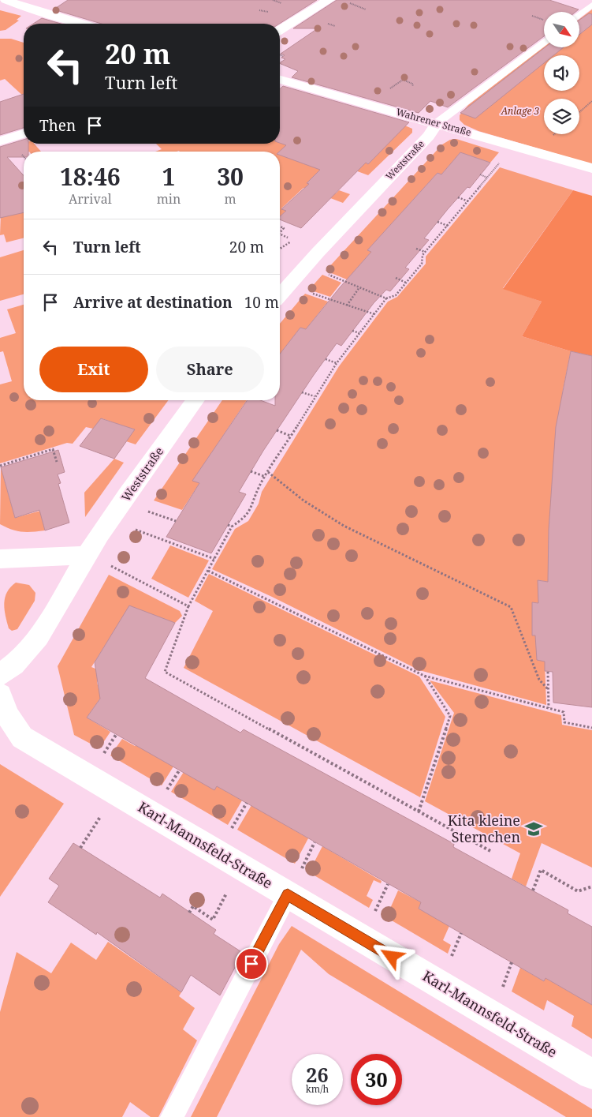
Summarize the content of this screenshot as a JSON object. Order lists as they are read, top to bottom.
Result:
{
  "streets": {
    "street": ["Wahrener Straße", "Weststraße", "Karl-Mannsfeld-Straße"]
  },
  "crossings": [
    ["Wahrener Straße", "Weststraße"]
  ],
  "parks": ["Anlage 3"],
  "places": {
    "school or university": ["Kita kleine Sternchen"]
  },
  "north": "bottom right",
  "page": {
    "turn": ["20 m", "Turn left"],
    "then": "Then",
    "eta": [
      "18:46",
      "Arrival",
      "1",
      "min",
      "30",
      "m"
    ],
    "list": [
      {
        "name": "Turn left",
        "value": "20 m"
      },
      {
        "name": "Arrive at destination",
        "value": "10 m"
      }
    ],
    "buttons": ["Exit", "Share"],
    "speed": "26 km/h",
    "limit": "30"
  }
}
